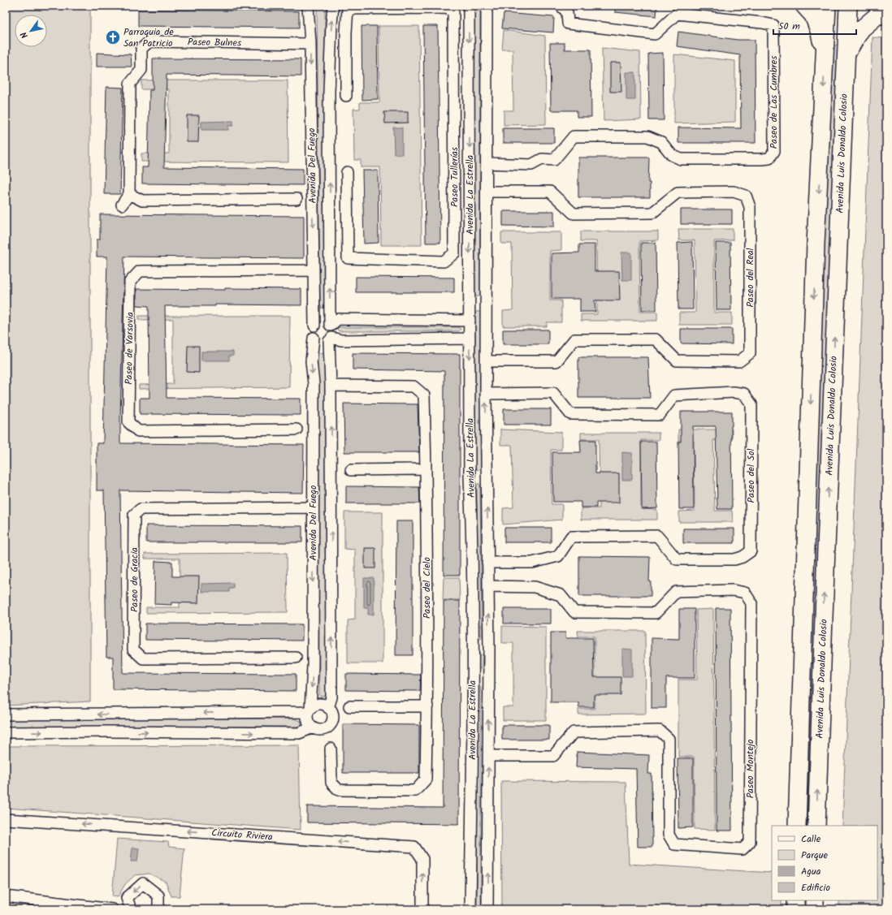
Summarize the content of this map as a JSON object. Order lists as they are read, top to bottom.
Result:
{
  "streets": {
    "main road": ["Avenida Luis Donaldo Colosio"],
    "street": [
      "Paseo Bulnes",
      "Paseo de Las Cumbres",
      "Avenida Del Fuego",
      "Paseo Tullerías",
      "Avenida La Estrella",
      "Paseo del Real",
      "Paseo de Varsovia",
      "Paseo del Sol",
      "Paseo de Gracia",
      "Paseo del Cielo",
      "Paseo Montejo",
      "Circuito Riviera"
    ]
  },
  "crossings": [
    ["Paseo Bulnes", "Avenida Del Fuego"],
    ["Paseo de Las Cumbres", "Avenida La Estrella"],
    ["Avenida Del Fuego", "Paseo Tullerías"],
    ["Avenida Del Fuego", "Paseo de Varsovia"],
    ["Avenida Del Fuego", "Paseo de Gracia"],
    ["Avenida Del Fuego", "Paseo del Cielo"],
    ["Avenida La Estrella", "Paseo del Real"],
    ["Avenida La Estrella", "Paseo del Sol"],
    ["Avenida La Estrella", "Paseo Montejo"]
  ],
  "places": {
    "church": ["Parroquia de San Patricio"]
  },
  "legend": [
    "Calle",
    "Parque",
    "Agua",
    "Edificio"
  ],
  "scale_bar": "50 m",
  "north": "bottom left"
}
